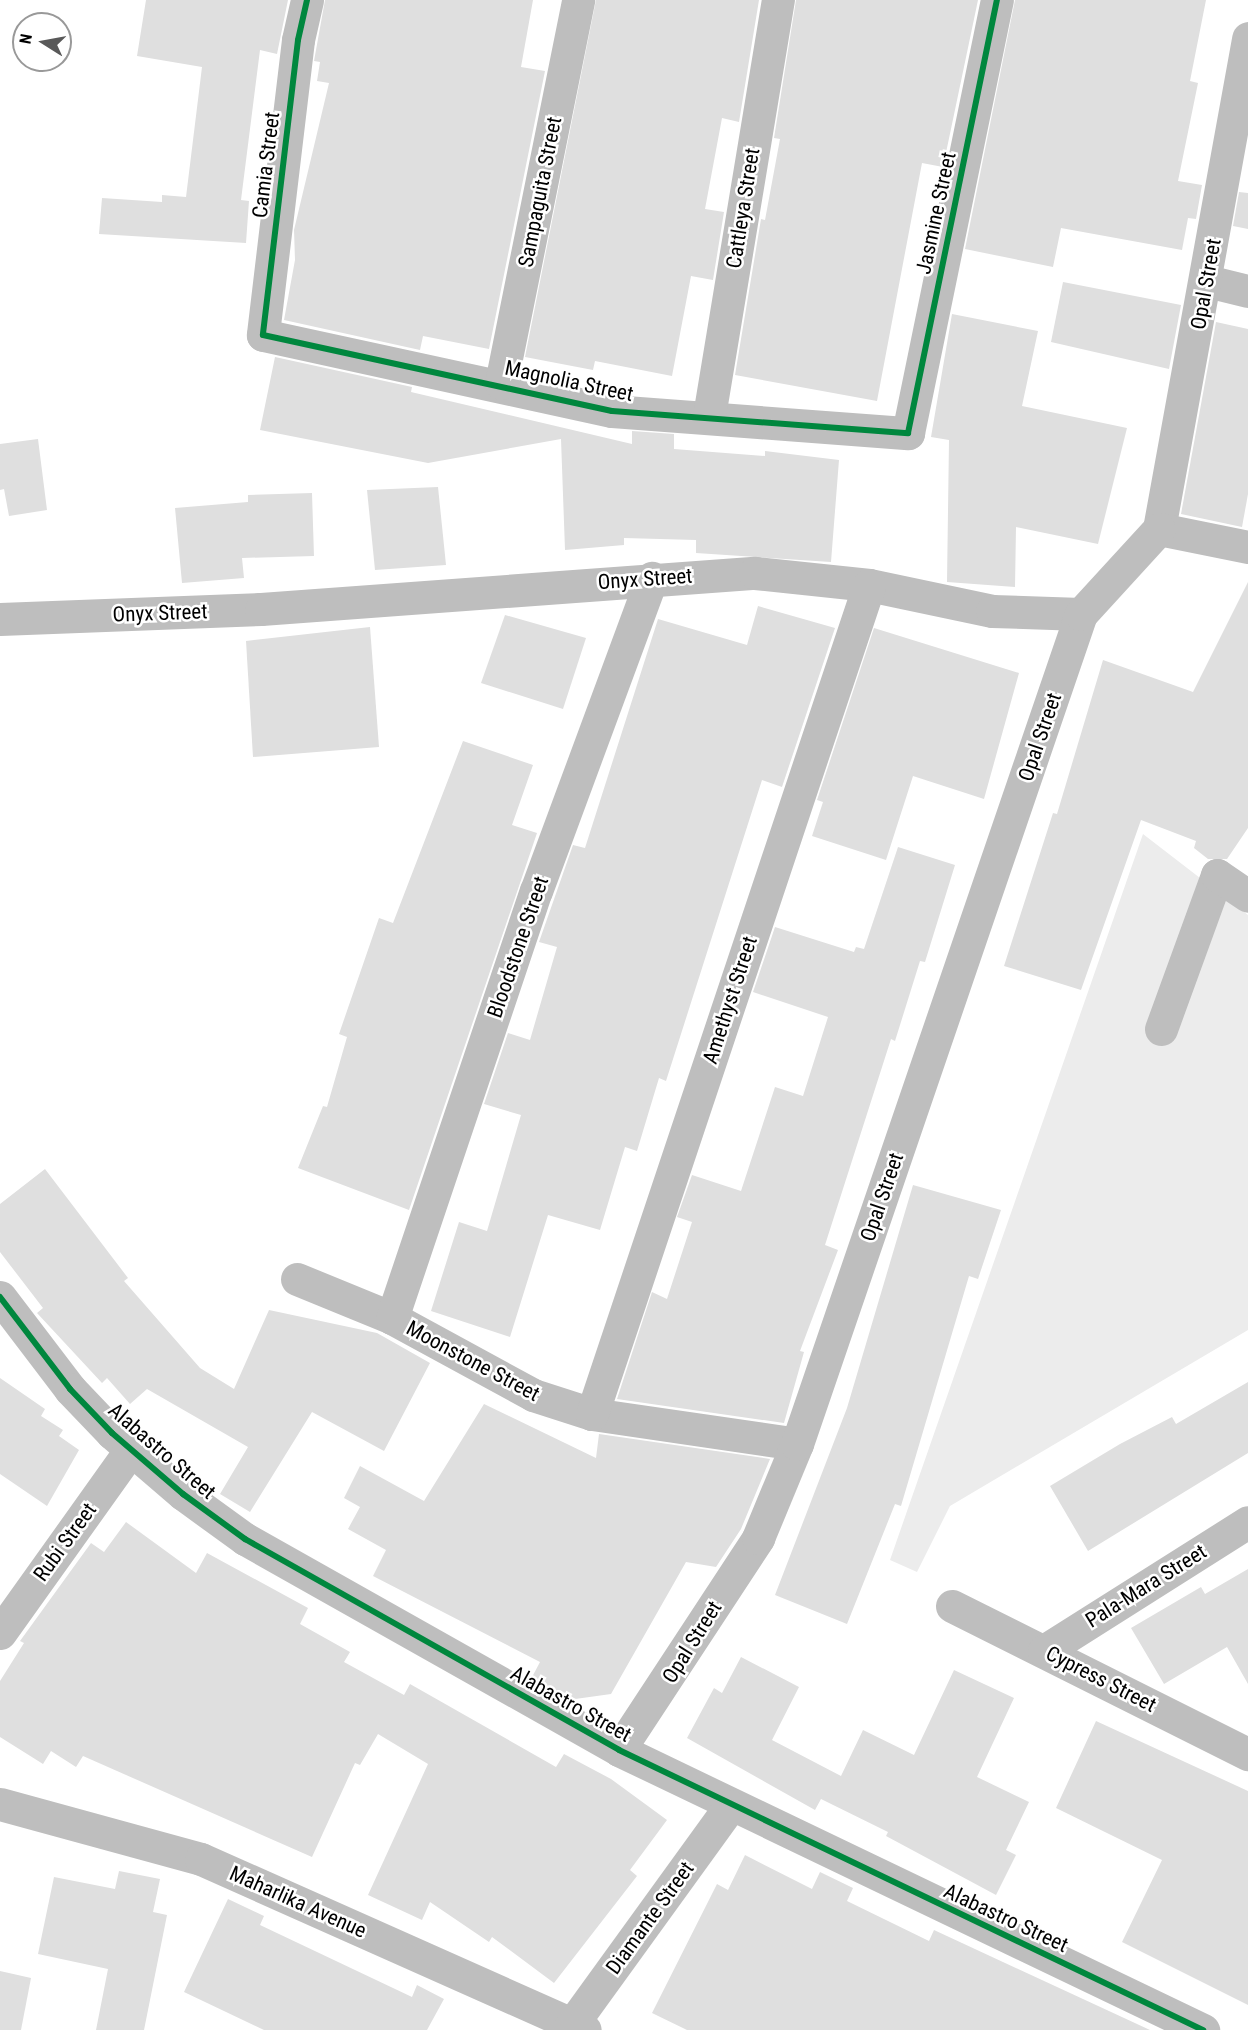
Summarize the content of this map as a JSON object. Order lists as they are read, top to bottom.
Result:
{
  "streets": {
    "street": [
      "Camia Street",
      "Sampaguita Street",
      "Cattleya Street",
      "Jasmine Street",
      "Opal Street",
      "Magnolia Street",
      "Onyx Street",
      "Bloodstone Street",
      "Amethyst Street",
      "Moonstone Street",
      "Alabastro Street",
      "Rubi Street",
      "Pala-Mara Street",
      "Cypress Street",
      "Maharlika Avenue",
      "Diamante Street"
    ]
  },
  "crossings": [
    ["Camia Street", "Magnolia Street"],
    ["Sampaguita Street", "Magnolia Street"],
    ["Cattleya Street", "Magnolia Street"],
    ["Jasmine Street", "Magnolia Street"],
    ["Opal Street", "Onyx Street"],
    ["Opal Street", "Moonstone Street"],
    ["Opal Street", "Alabastro Street"],
    ["Onyx Street", "Bloodstone Street"],
    ["Onyx Street", "Amethyst Street"],
    ["Bloodstone Street", "Moonstone Street"],
    ["Amethyst Street", "Moonstone Street"],
    ["Alabastro Street", "Rubi Street"],
    ["Alabastro Street", "Diamante Street"],
    ["Pala-Mara Street", "Cypress Street"],
    ["Maharlika Avenue", "Diamante Street"]
  ],
  "north": "left"
}
